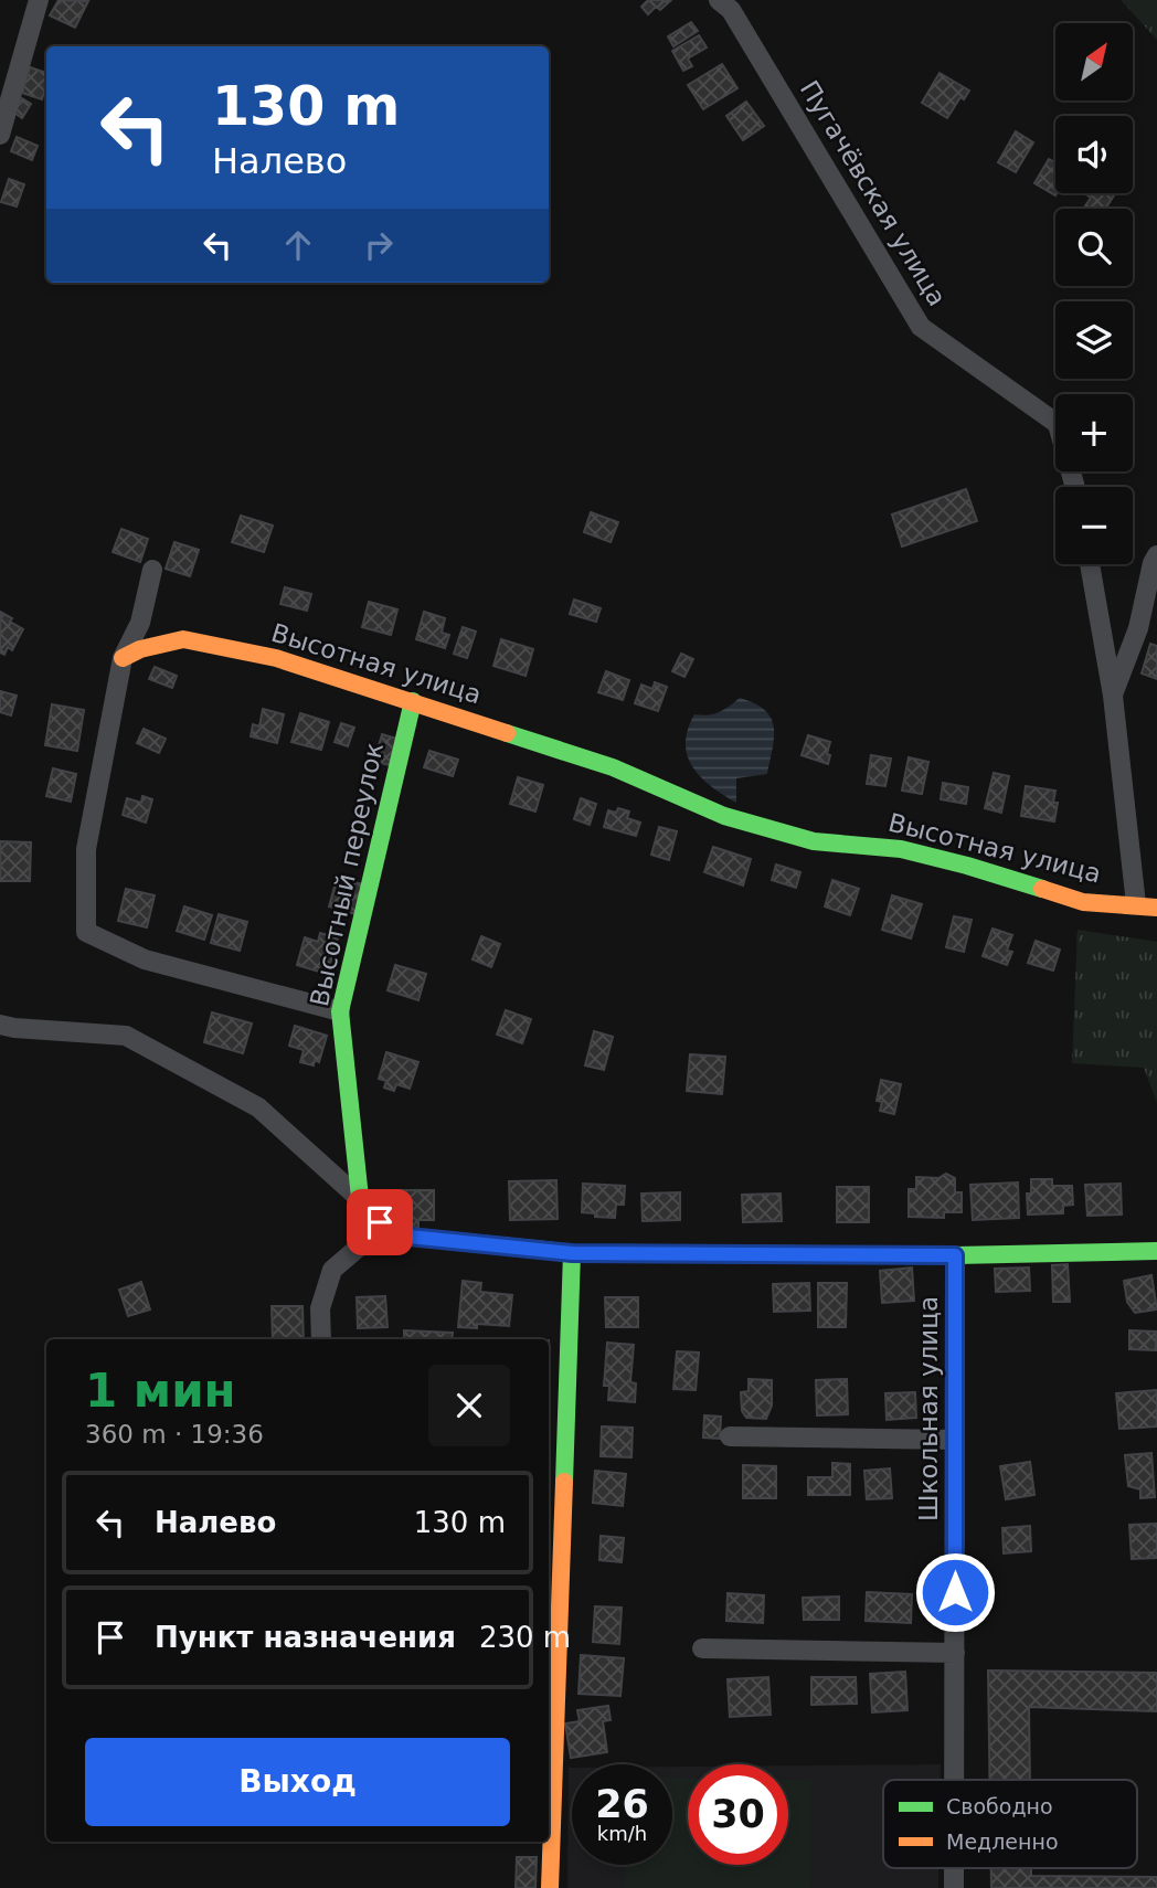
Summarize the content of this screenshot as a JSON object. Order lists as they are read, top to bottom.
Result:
{
  "streets": {
    "street": [
      "Пугачёвская улица",
      "Высотная улица",
      "Высотный переулок",
      "Школьная улица"
    ]
  },
  "crossings": [
    ["Высотная улица", "Высотный переулок"]
  ],
  "legend": ["Свободно", "Медленно"],
  "north": "top right",
  "page": {
    "map_buttons": ["+", "−"],
    "turn": ["130 m", "Налево"],
    "heading": ["1 мин", "360 m · 19:36"],
    "list": [
      {
        "name": "Налево",
        "value": "130 m"
      },
      {
        "name": "Пункт назначения",
        "value": "230 m"
      }
    ],
    "buttons": "Выход",
    "speed": "26 km/h",
    "limit": "30"
  }
}
